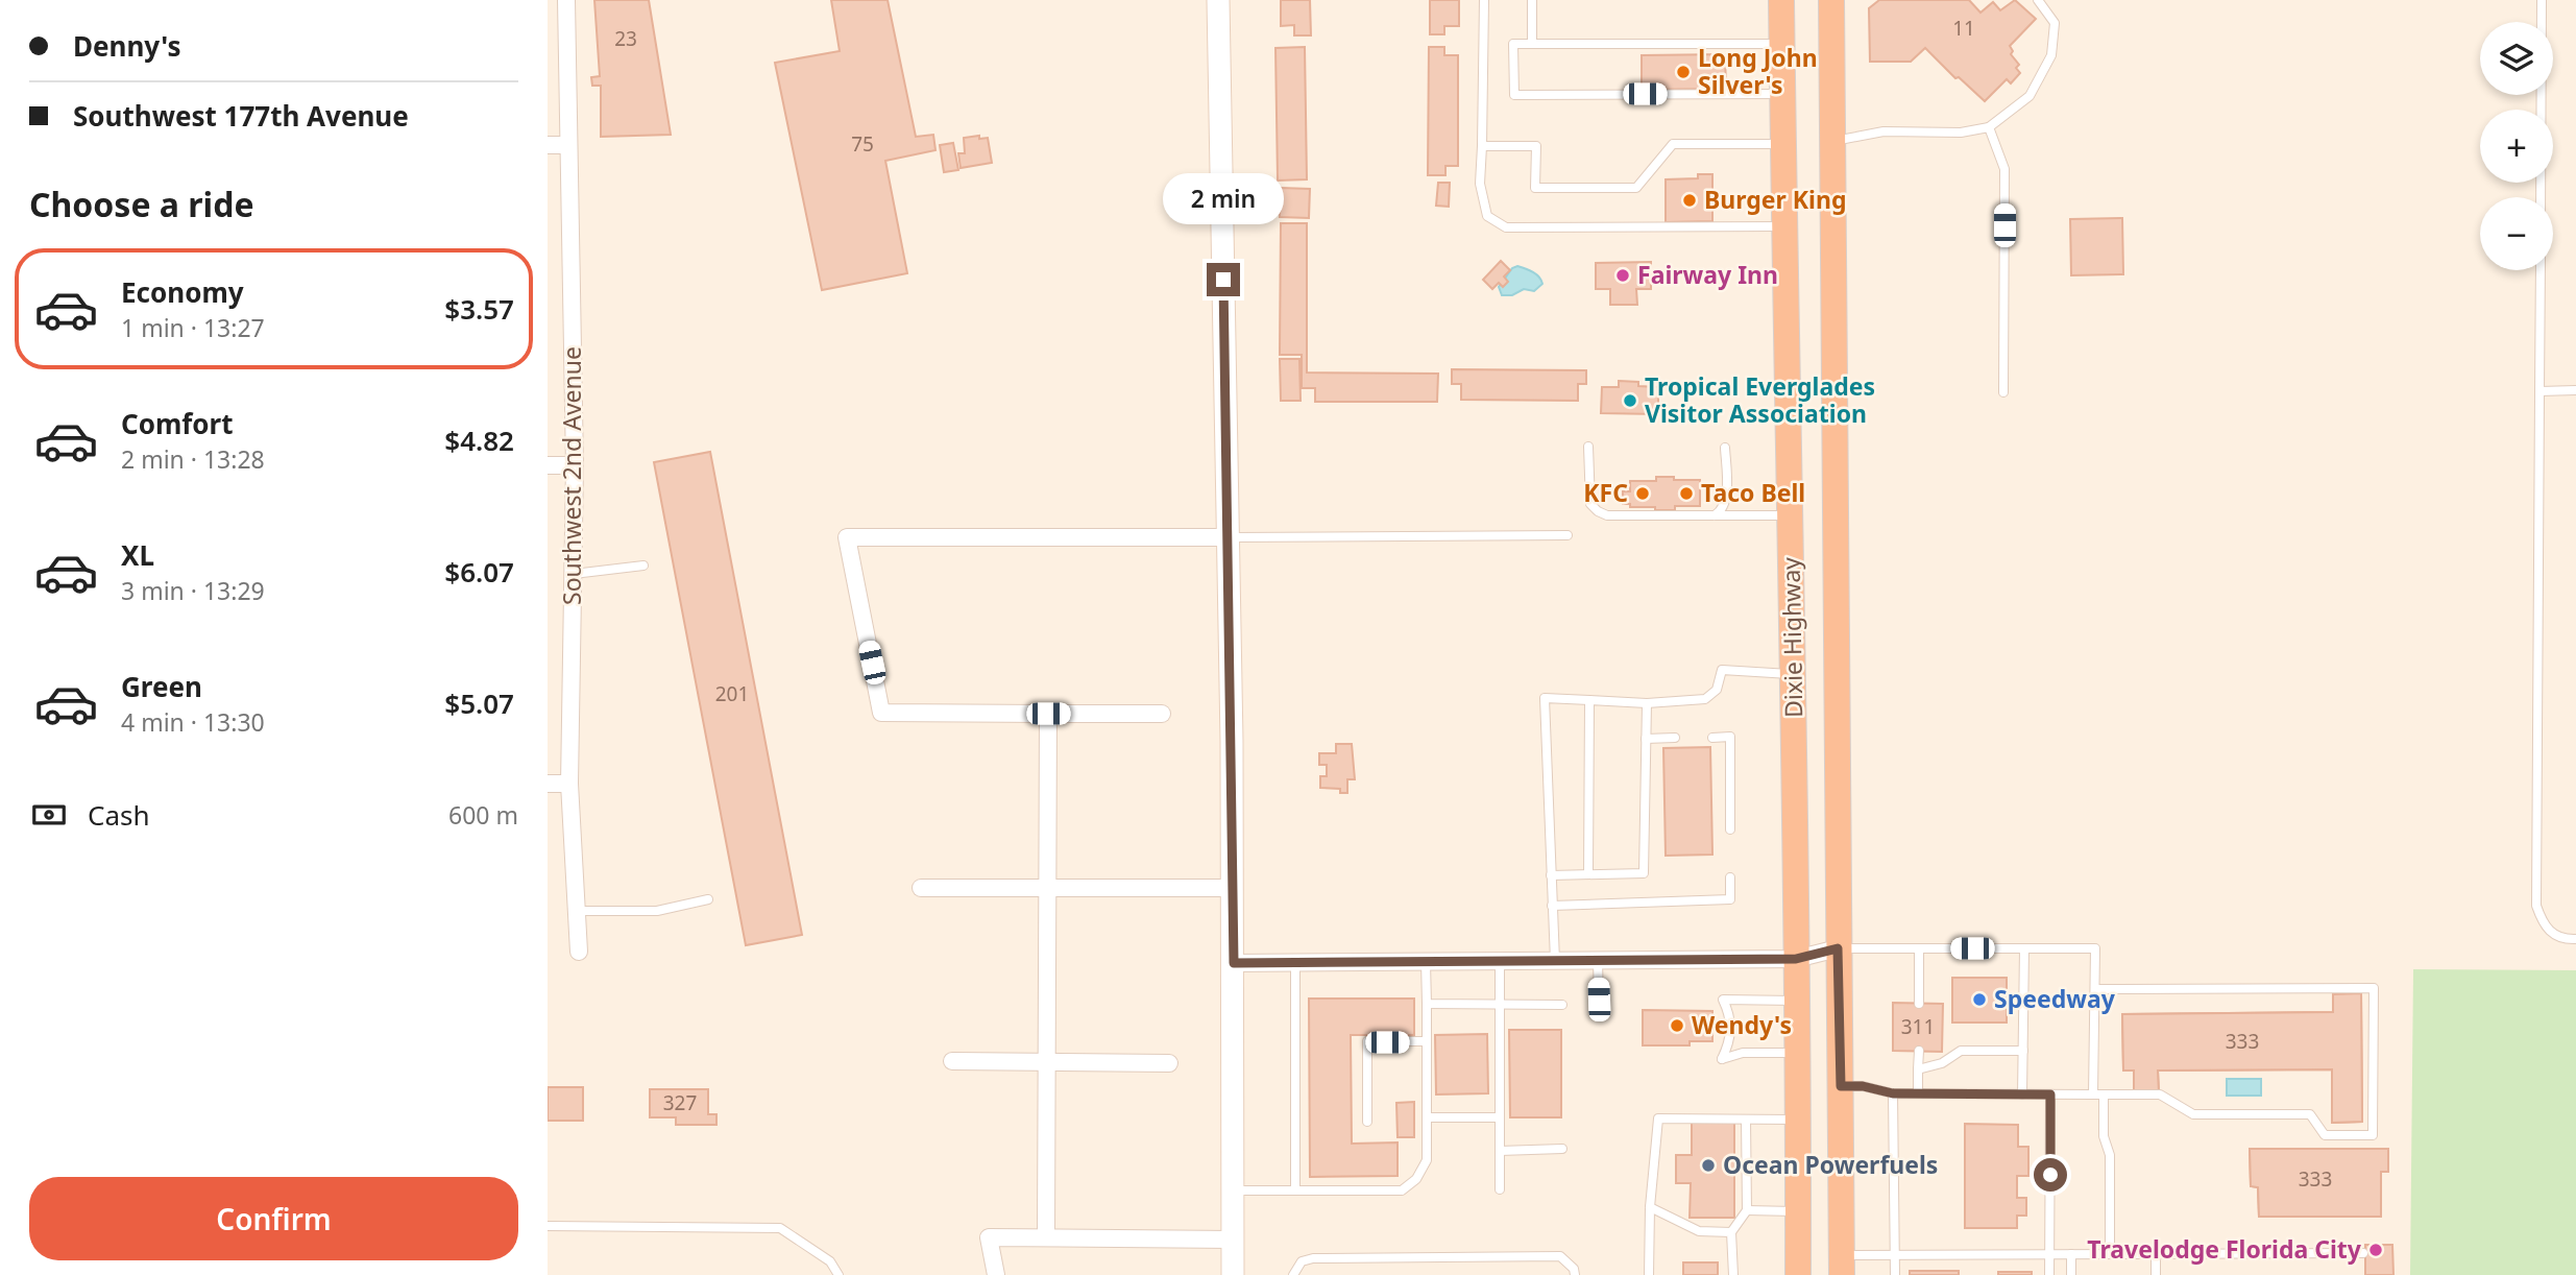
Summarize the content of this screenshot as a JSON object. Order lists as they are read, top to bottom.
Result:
{
  "streets": {
    "highway": ["Dixie Highway"],
    "street": ["Southwest 2nd Avenue"]
  },
  "places": [
    "Long John Silver's",
    "Burger King",
    "Fairway Inn",
    "Tropical Everglades Visitor Association",
    "KFC",
    "Taco Bell",
    "Speedway",
    "Wendy's",
    "Ocean Powerfuels",
    "Travelodge Florida City"
  ],
  "house_numbers": [
    "11",
    "23",
    "75",
    "201",
    "311",
    "333",
    "327",
    "333"
  ],
  "page": {
    "banner": ["Denny's", "Southwest 177th Avenue"],
    "map_buttons": ["+", "−"],
    "heading": "Choose a ride",
    "bubble": "2 min",
    "list": [
      {
        "name": "Economy",
        "note": "1 min · 13:27",
        "value": "$3.57"
      },
      {
        "name": "Comfort",
        "note": "2 min · 13:28",
        "value": "$4.82"
      },
      {
        "name": "XL",
        "note": "3 min · 13:29",
        "value": "$6.07"
      },
      {
        "name": "Green",
        "note": "4 min · 13:30",
        "value": "$5.07"
      }
    ],
    "pay": ["Cash", "600 m"],
    "buttons": "Confirm"
  }
}
